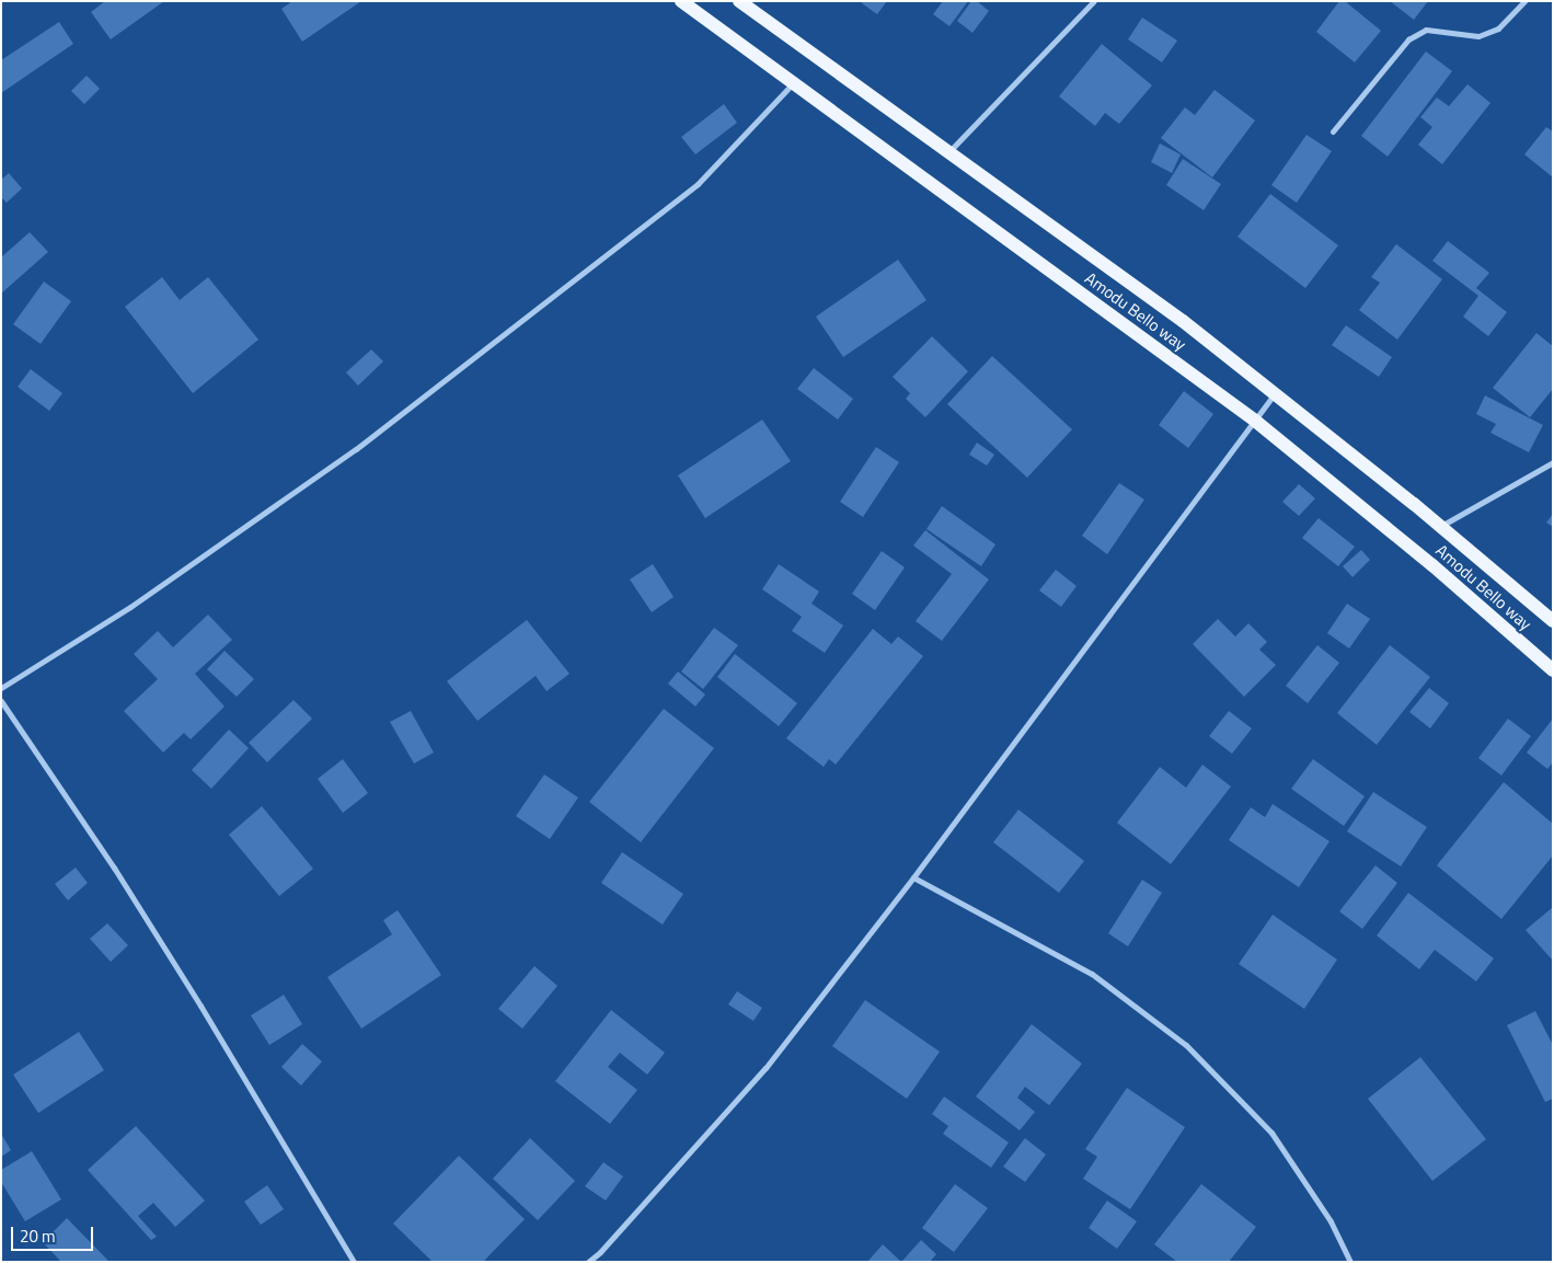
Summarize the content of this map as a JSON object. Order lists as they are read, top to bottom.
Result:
{
  "streets": {
    "main road": ["Amodu Bello way"]
  },
  "scale_bar": "20 m"
}
